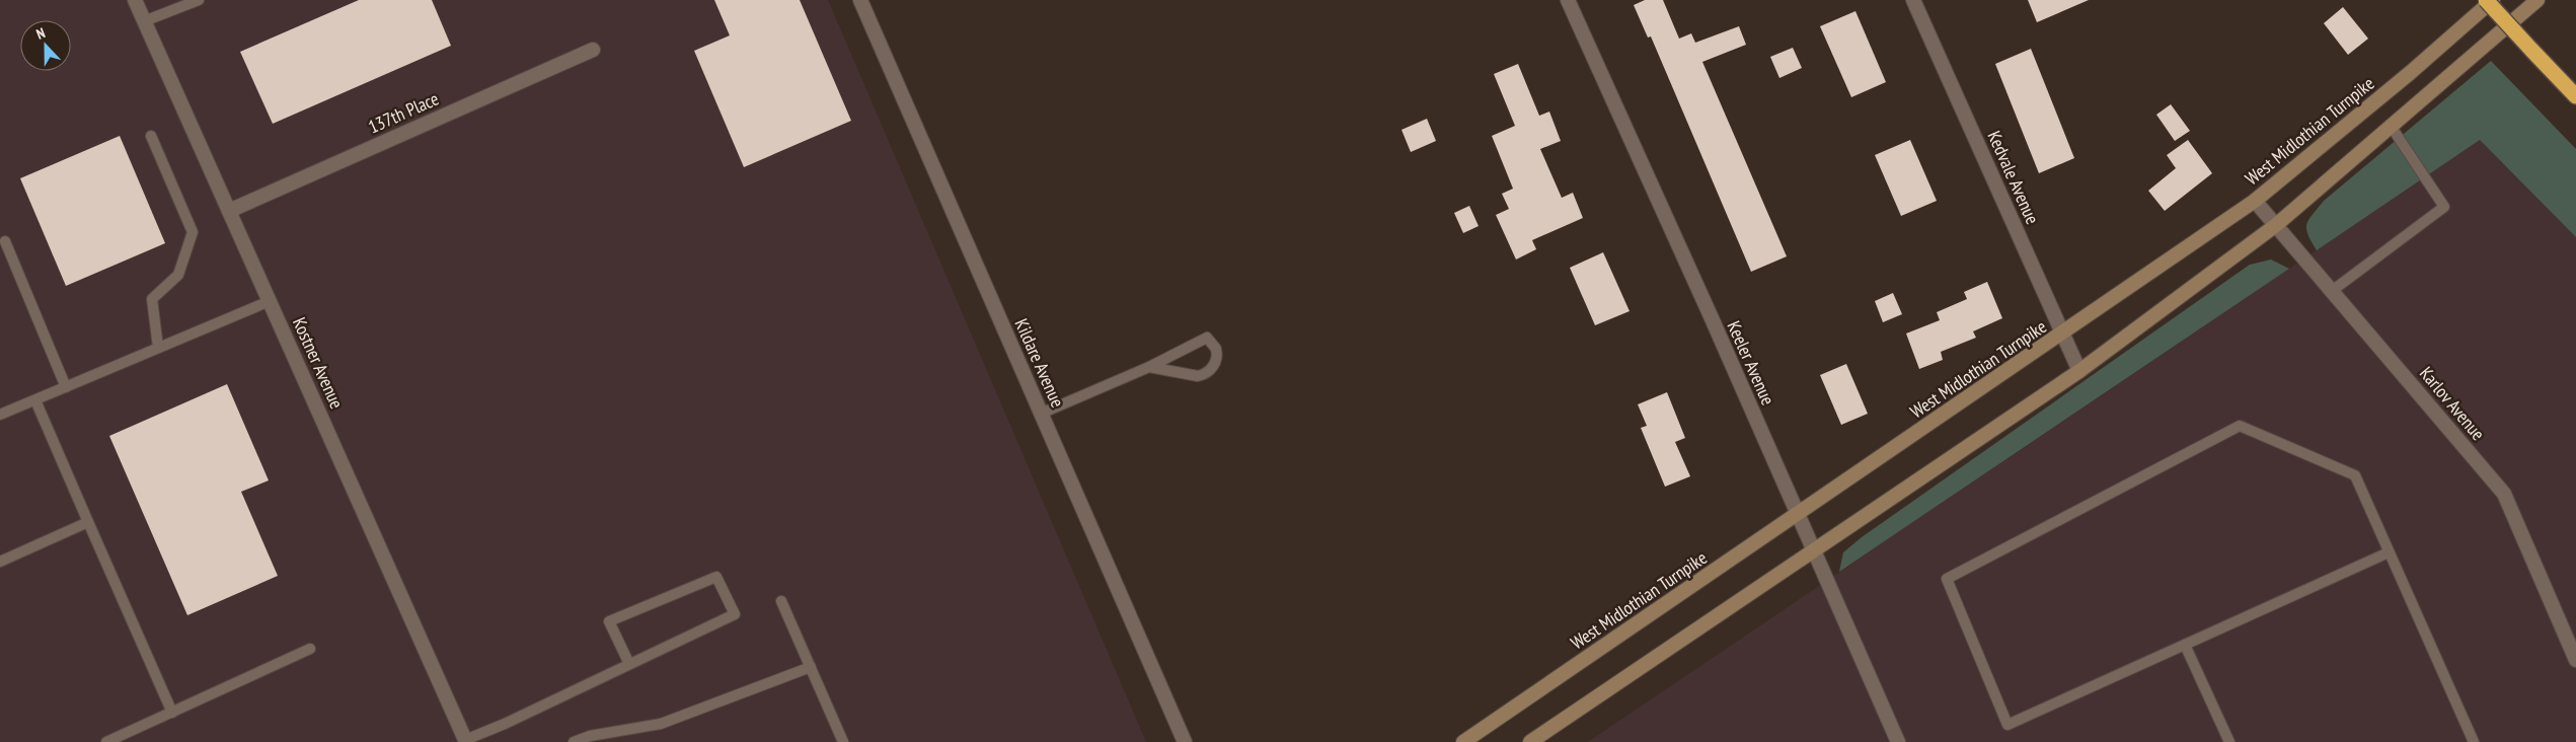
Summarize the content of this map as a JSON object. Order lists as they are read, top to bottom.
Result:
{
  "streets": {
    "main road": ["West Midlothian Turnpike"],
    "street": [
      "137th Place",
      "Kedvale Avenue",
      "Kostner Avenue",
      "Kildare Avenue",
      "Keeler Avenue",
      "Karlov Avenue"
    ]
  },
  "crossings": [
    ["137th Place", "Kostner Avenue"],
    ["West Midlothian Turnpike", "Kedvale Avenue"],
    ["West Midlothian Turnpike", "Keeler Avenue"],
    ["West Midlothian Turnpike", "Karlov Avenue"]
  ],
  "north": "top"
}
